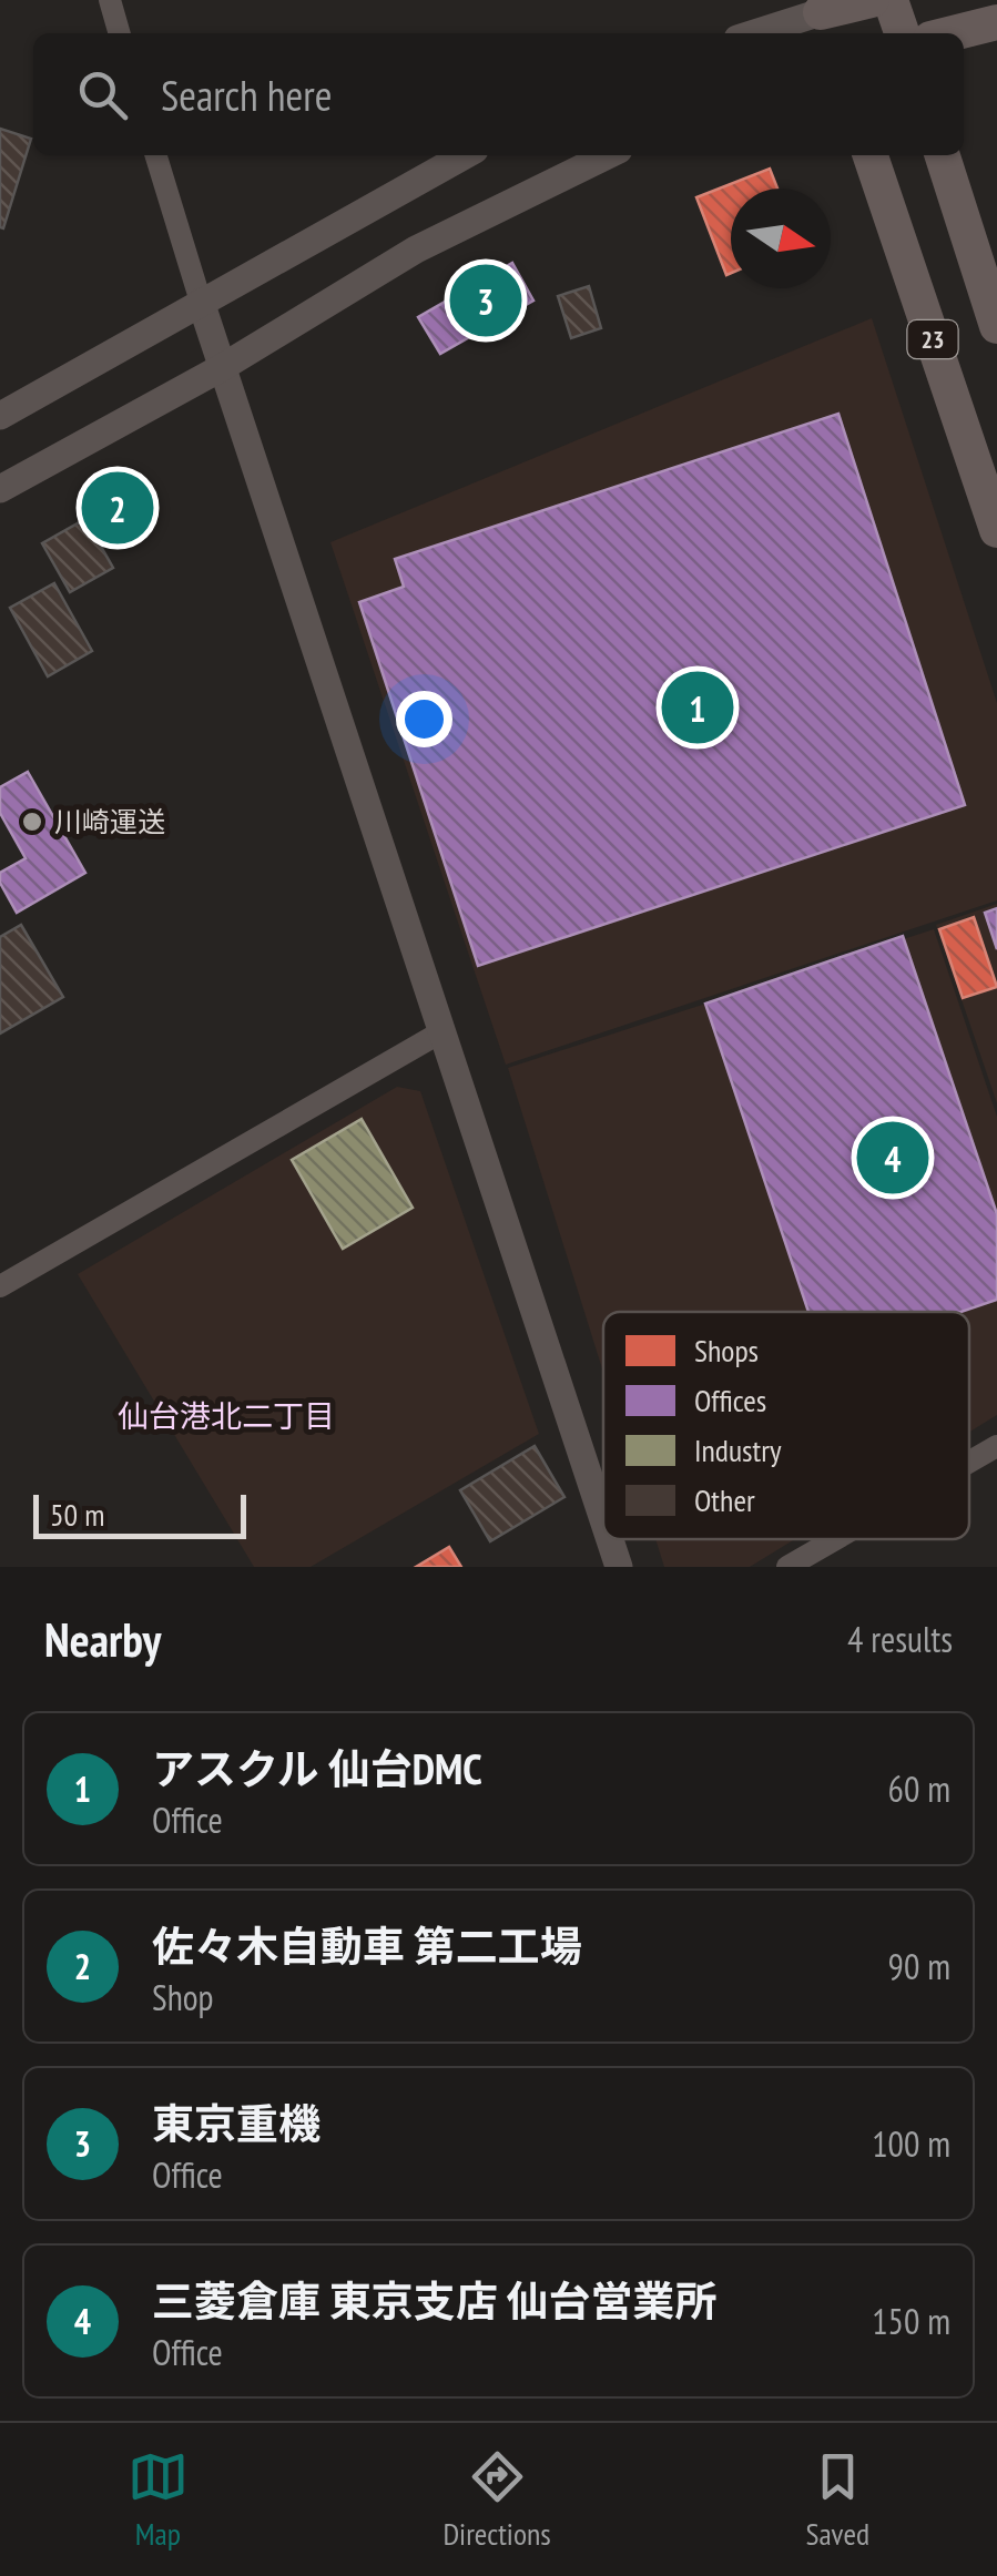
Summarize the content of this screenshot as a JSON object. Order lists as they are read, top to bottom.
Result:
{
  "streets": {
    "main road": ["23"]
  },
  "districts": ["仙台港北二丁目"],
  "places": ["川崎運送"],
  "legend": [
    "Shops",
    "Offices",
    "Industry",
    "Other"
  ],
  "scale_bar": "50 m",
  "north": "right",
  "page": {
    "search": "Search here",
    "pins": [
      "3",
      "2",
      "1",
      "4"
    ],
    "scale": "50 m",
    "heading": ["Nearby", "4 results"],
    "list": [
      {
        "mark": "1",
        "name": "アスクル 仙台DMC",
        "note": "Office",
        "value": "60 m"
      },
      {
        "mark": "2",
        "name": "佐々木自動車 第二工場",
        "note": "Shop",
        "value": "90 m"
      },
      {
        "mark": "3",
        "name": "東京重機",
        "note": "Office",
        "value": "100 m"
      },
      {
        "mark": "4",
        "name": "三菱倉庫 東京支店 仙台営業所",
        "note": "Office",
        "value": "150 m"
      }
    ],
    "nav": ["Map", "Directions", "Saved"]
  }
}
